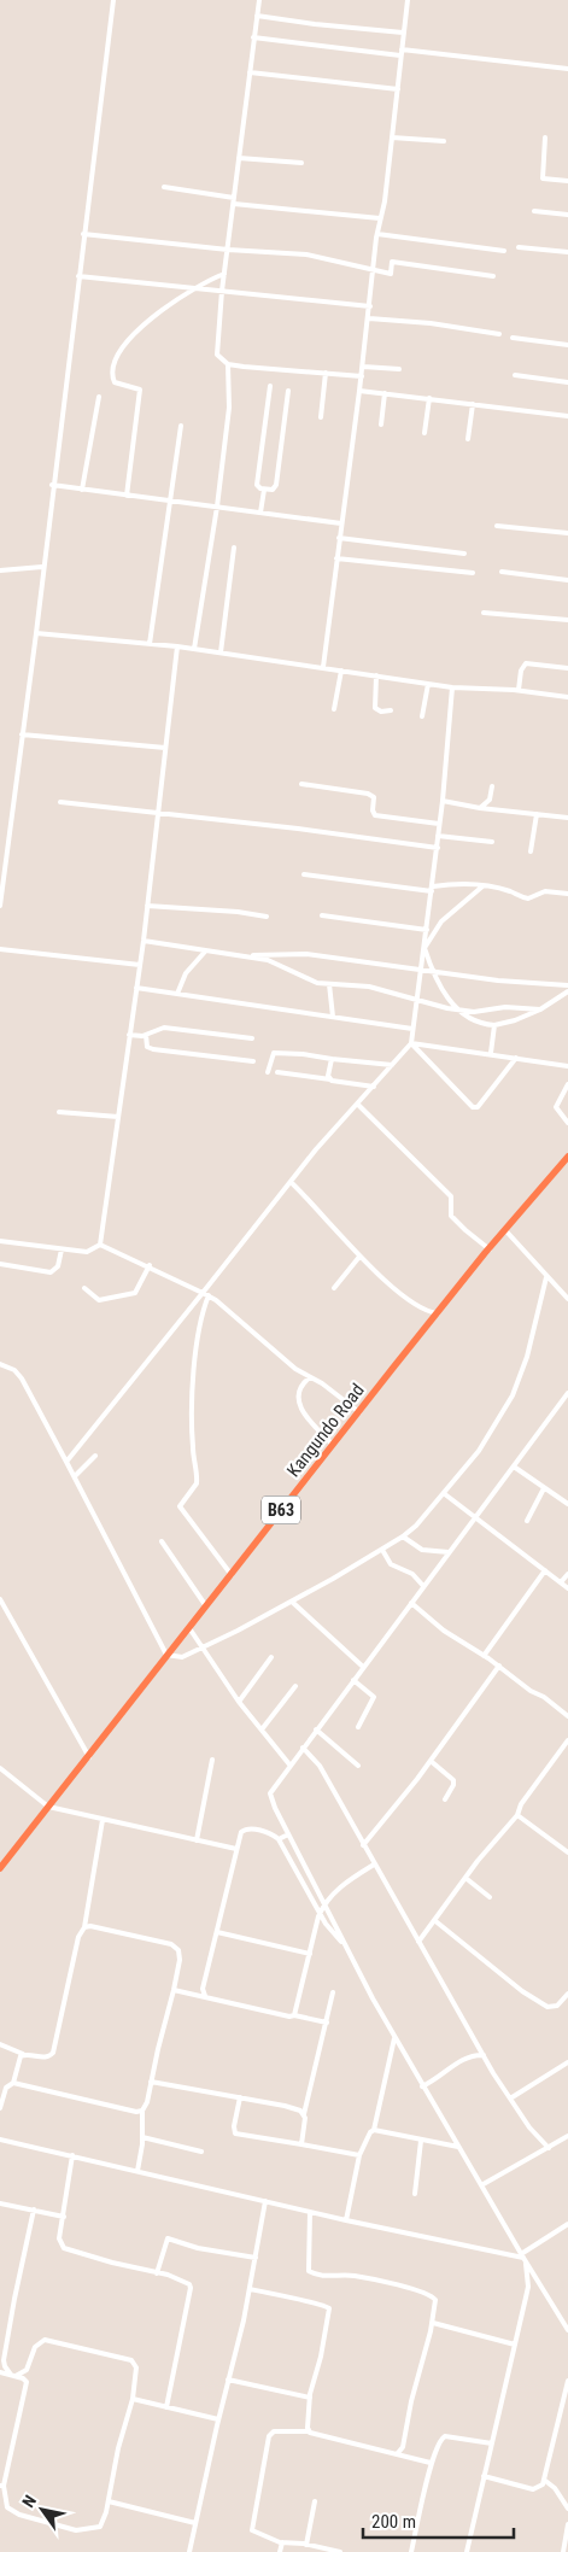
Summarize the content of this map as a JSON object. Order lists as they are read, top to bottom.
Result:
{
  "streets": {
    "highway": ["Kangundo Road", "B63"]
  },
  "scale_bar": "200 m",
  "north": "top left"
}
